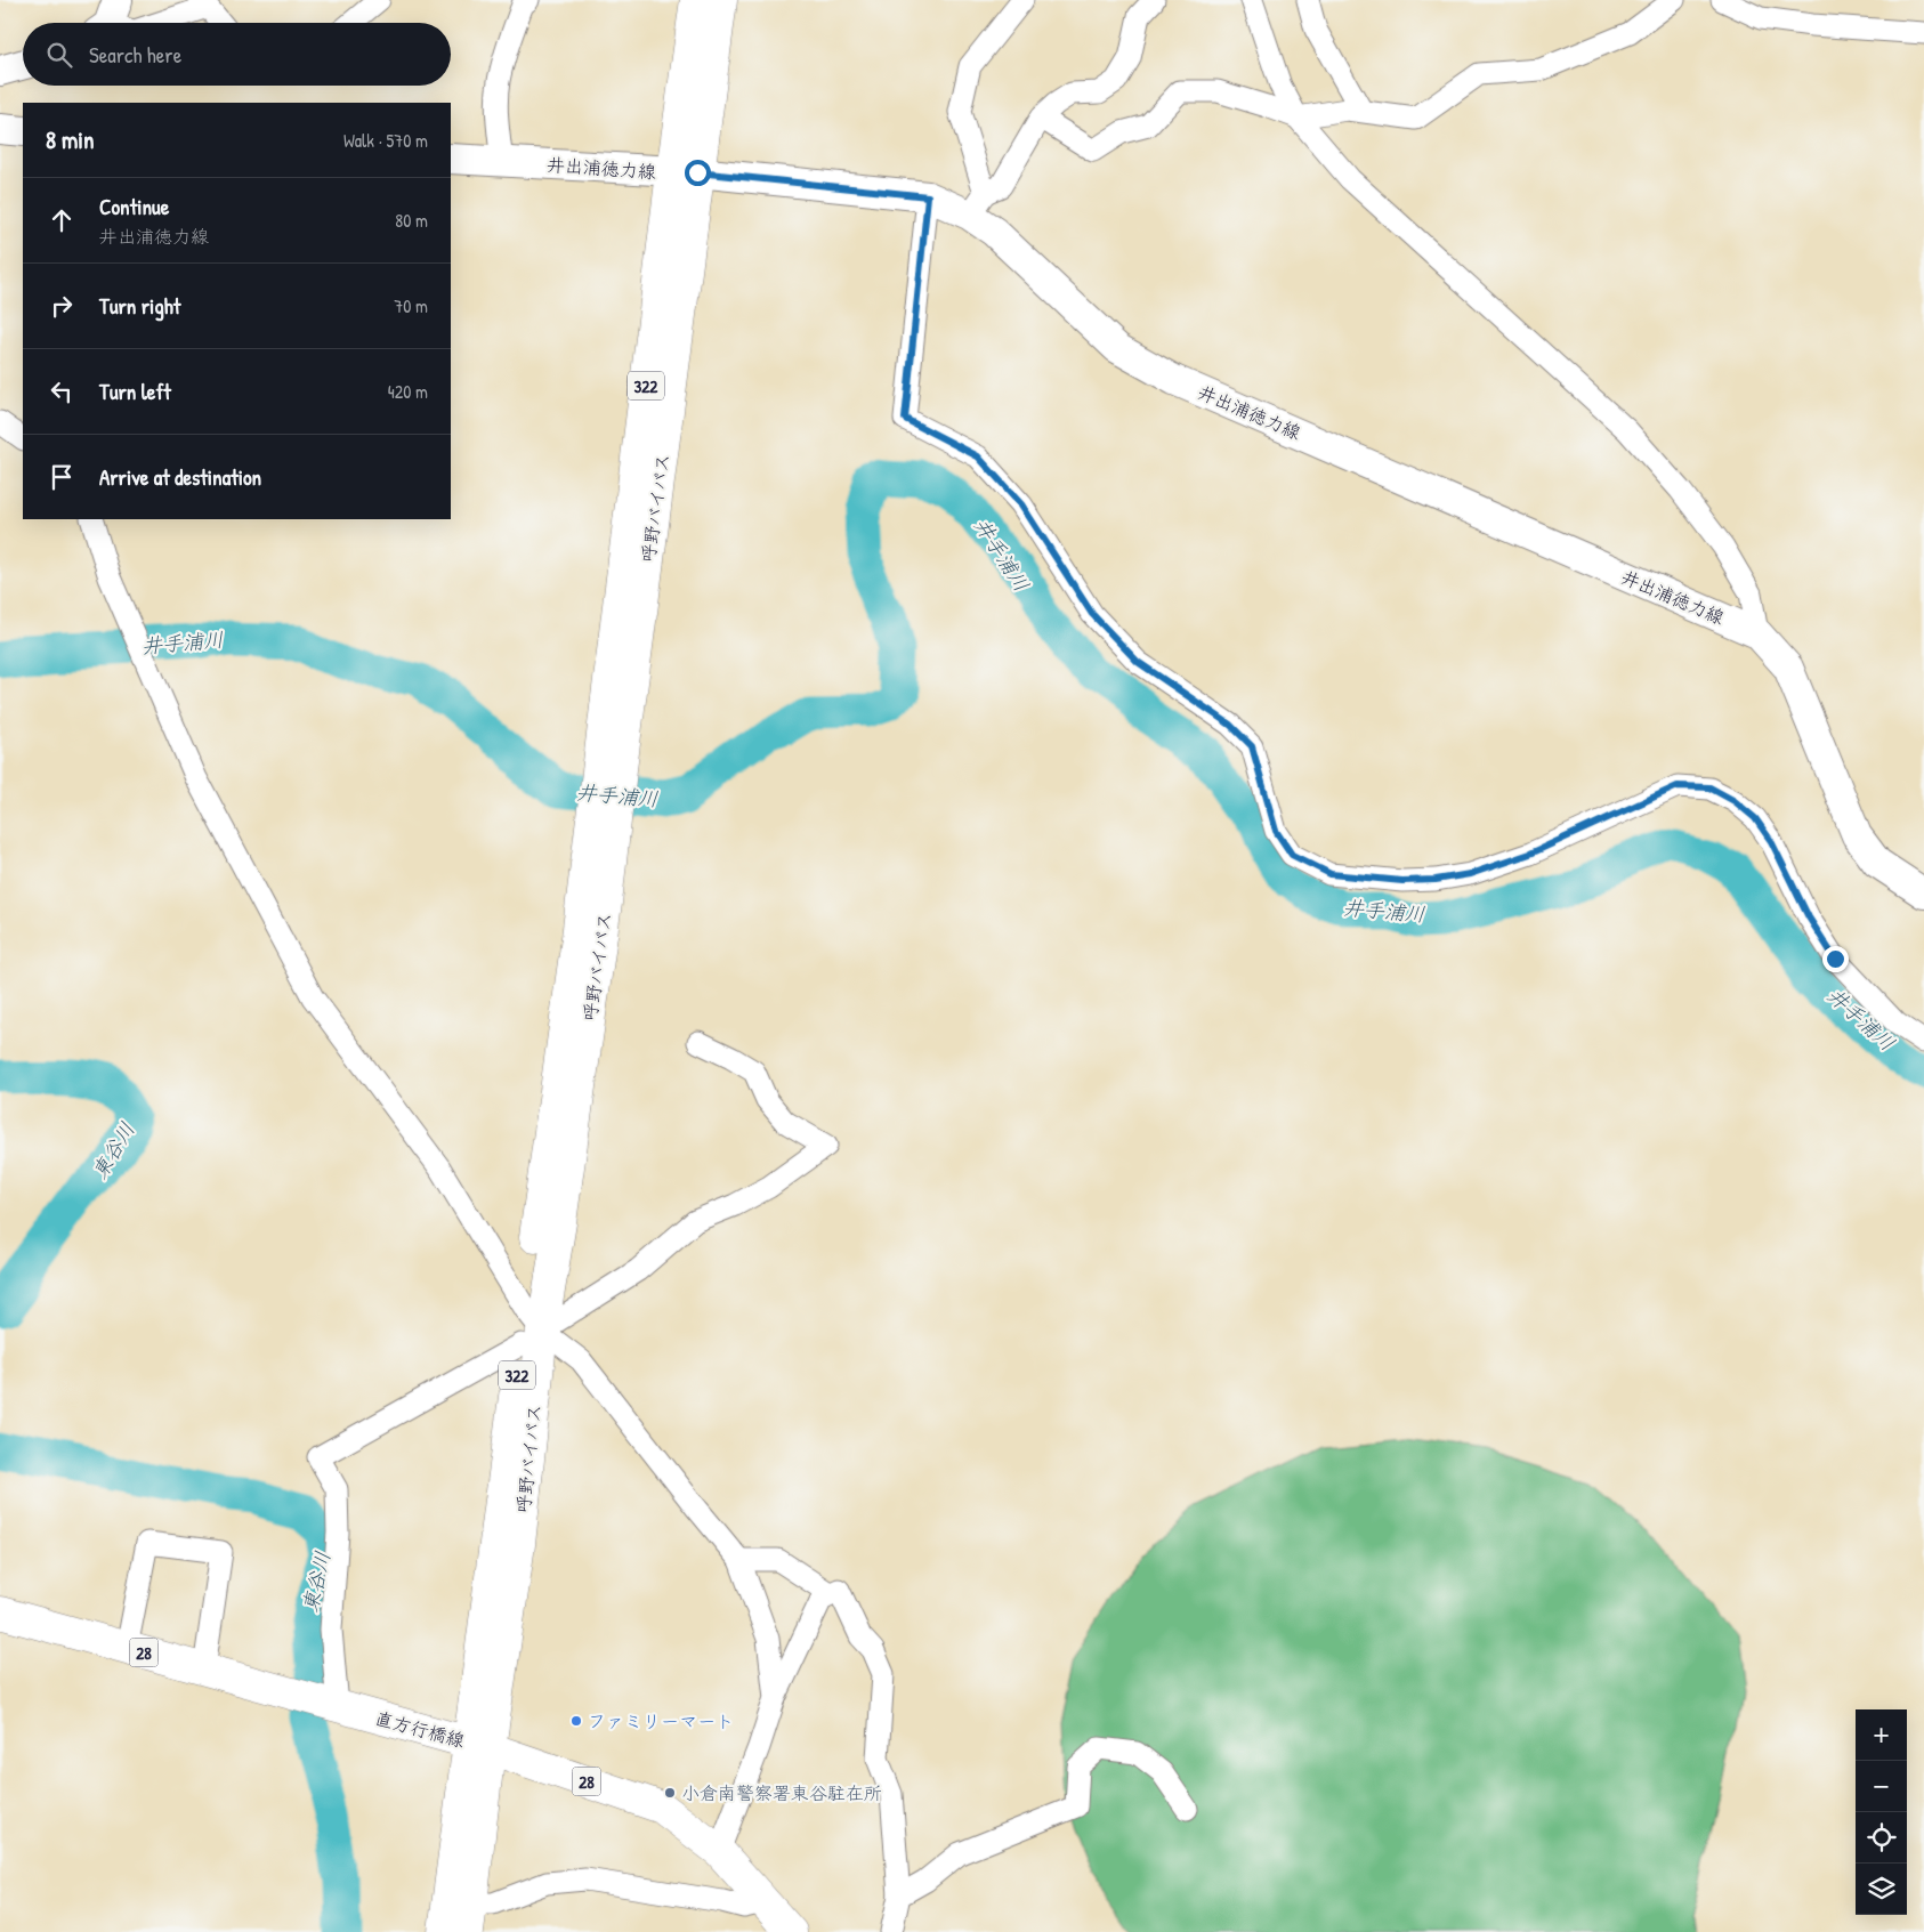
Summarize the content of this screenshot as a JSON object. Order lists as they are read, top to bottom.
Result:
{
  "streets": {
    "main road": [
      "井出浦徳力線",
      "322",
      "呼野バイパス",
      "28",
      "直方行橋線"
    ]
  },
  "crossings": [
    ["井出浦徳力線", "呼野バイパス"],
    ["呼野バイパス", "直方行橋線"]
  ],
  "water": ["井手浦川", "東谷川"],
  "places": ["ファミリーマート", "小倉南警察署東谷駐在所"],
  "page": {
    "search": "Search here",
    "heading": ["8 min", "Walk · 570 m"],
    "list": [
      ["Continue", "井出浦徳力線", "80 m"],
      ["Turn right", "70 m"],
      ["Turn left", "420 m"],
      "Arrive at destination"
    ],
    "map_buttons": ["+", "−"]
  }
}
